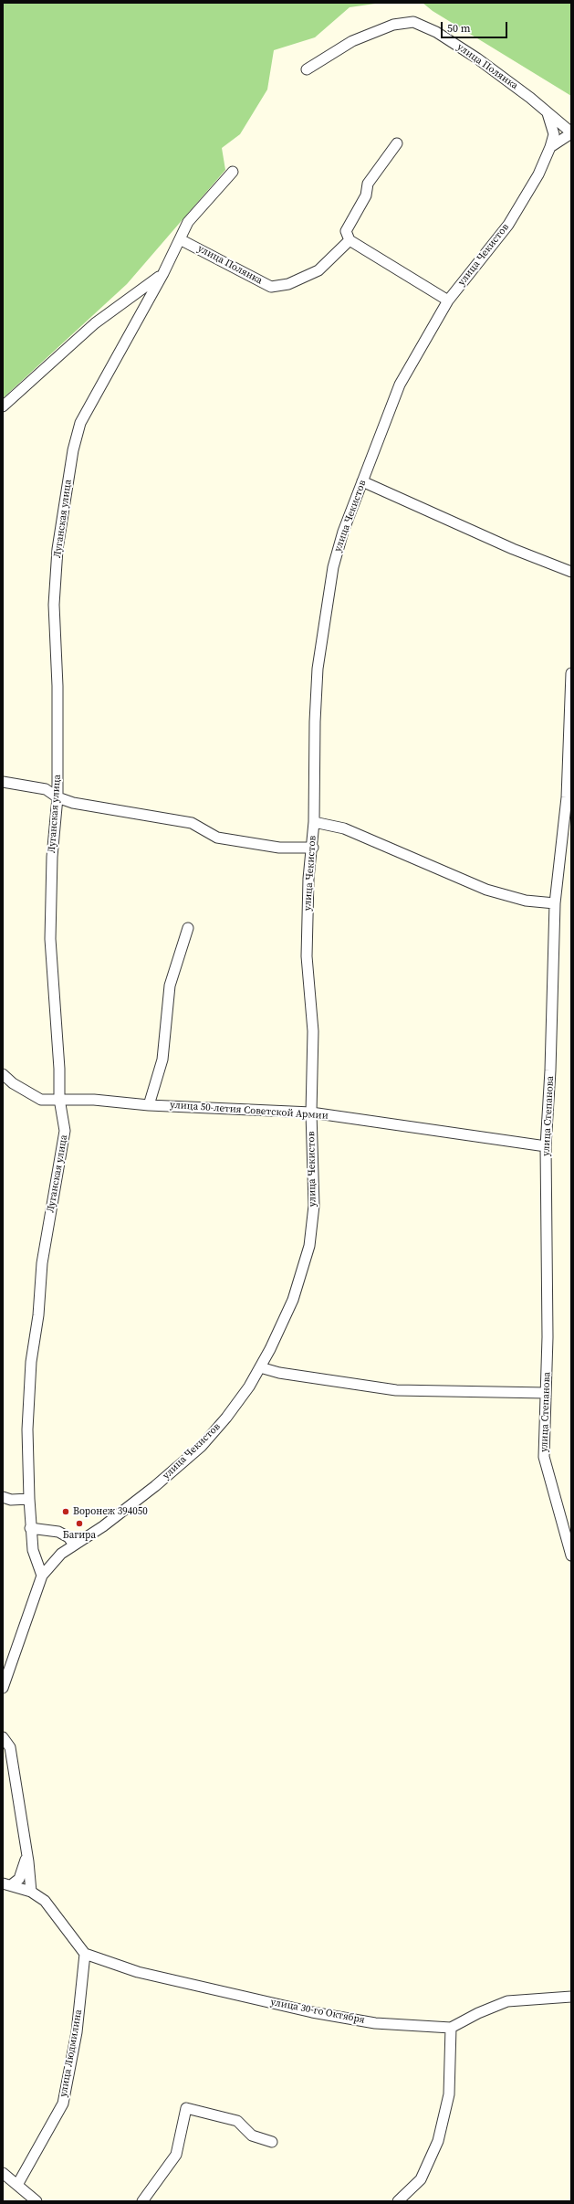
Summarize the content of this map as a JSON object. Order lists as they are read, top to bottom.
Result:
{
  "streets": {
    "street": [
      "улица Полянка",
      "улица Чекистов",
      "Луганская улица",
      "улица 50-летия Советской Армии",
      "улица Степанова",
      "улица 30-го Октября",
      "улица Людмилина"
    ]
  },
  "crossings": [
    ["улица Полянка", "Луганская улица"],
    ["улица Чекистов", "Луганская улица"],
    ["улица Чекистов", "улица 50-летия Советской Армии"],
    ["Луганская улица", "улица 50-летия Советской Армии"],
    ["улица 50-летия Советской Армии", "улица Степанова"],
    ["улица 30-го Октября", "улица Людмилина"]
  ],
  "places": ["Воронеж 394050", "Багира"],
  "scale_bar": "50 m"
}
